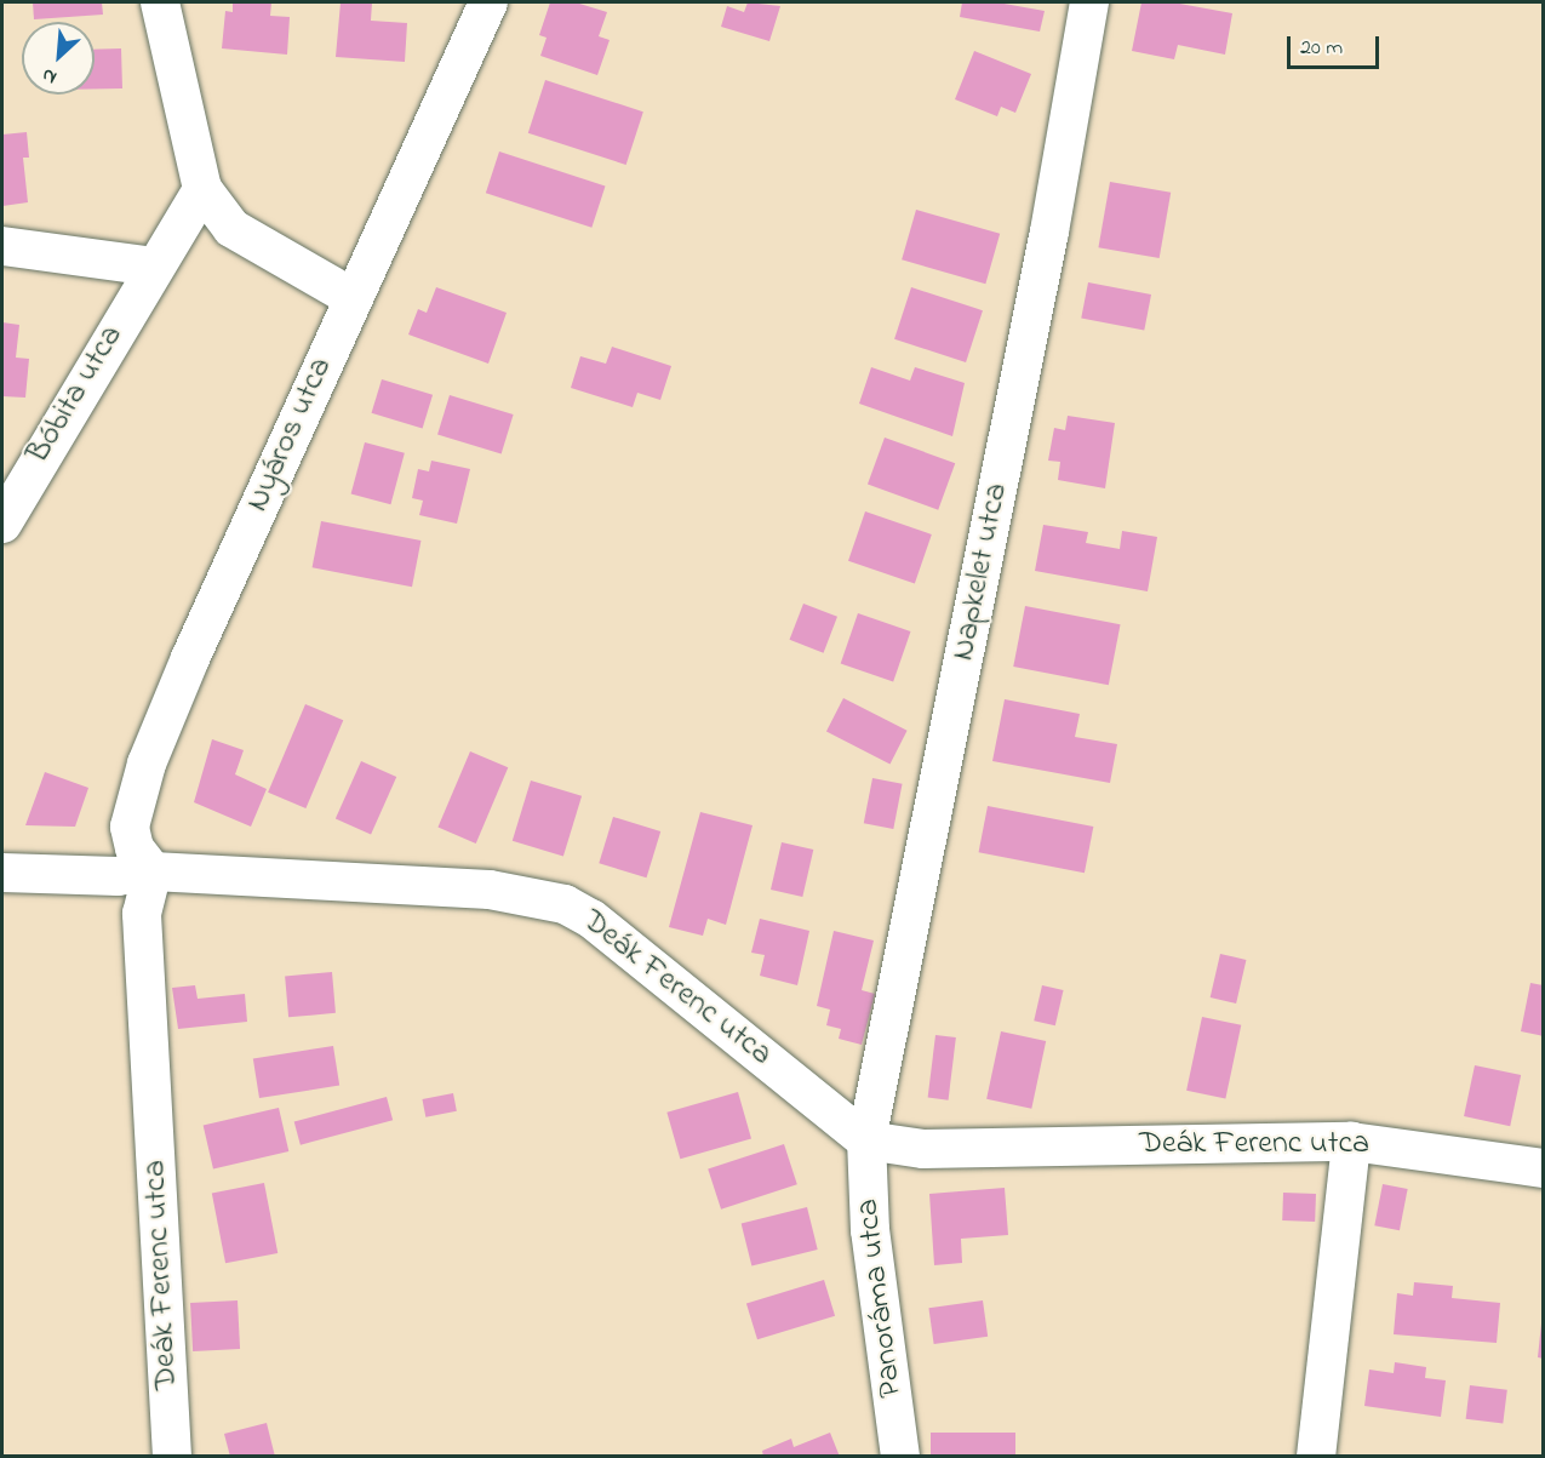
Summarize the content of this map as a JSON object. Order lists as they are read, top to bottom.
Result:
{
  "streets": {
    "street": [
      "Bóbita utca",
      "Nyáros utca",
      "Napkelet utca",
      "Deák Ferenc utca",
      "Panoráma utca"
    ]
  },
  "crossings": [
    ["Nyáros utca", "Deák Ferenc utca"],
    ["Napkelet utca", "Deák Ferenc utca"],
    ["Napkelet utca", "Panoráma utca"],
    ["Deák Ferenc utca", "Panoráma utca"]
  ],
  "scale_bar": "20 m",
  "north": "bottom left"
}
